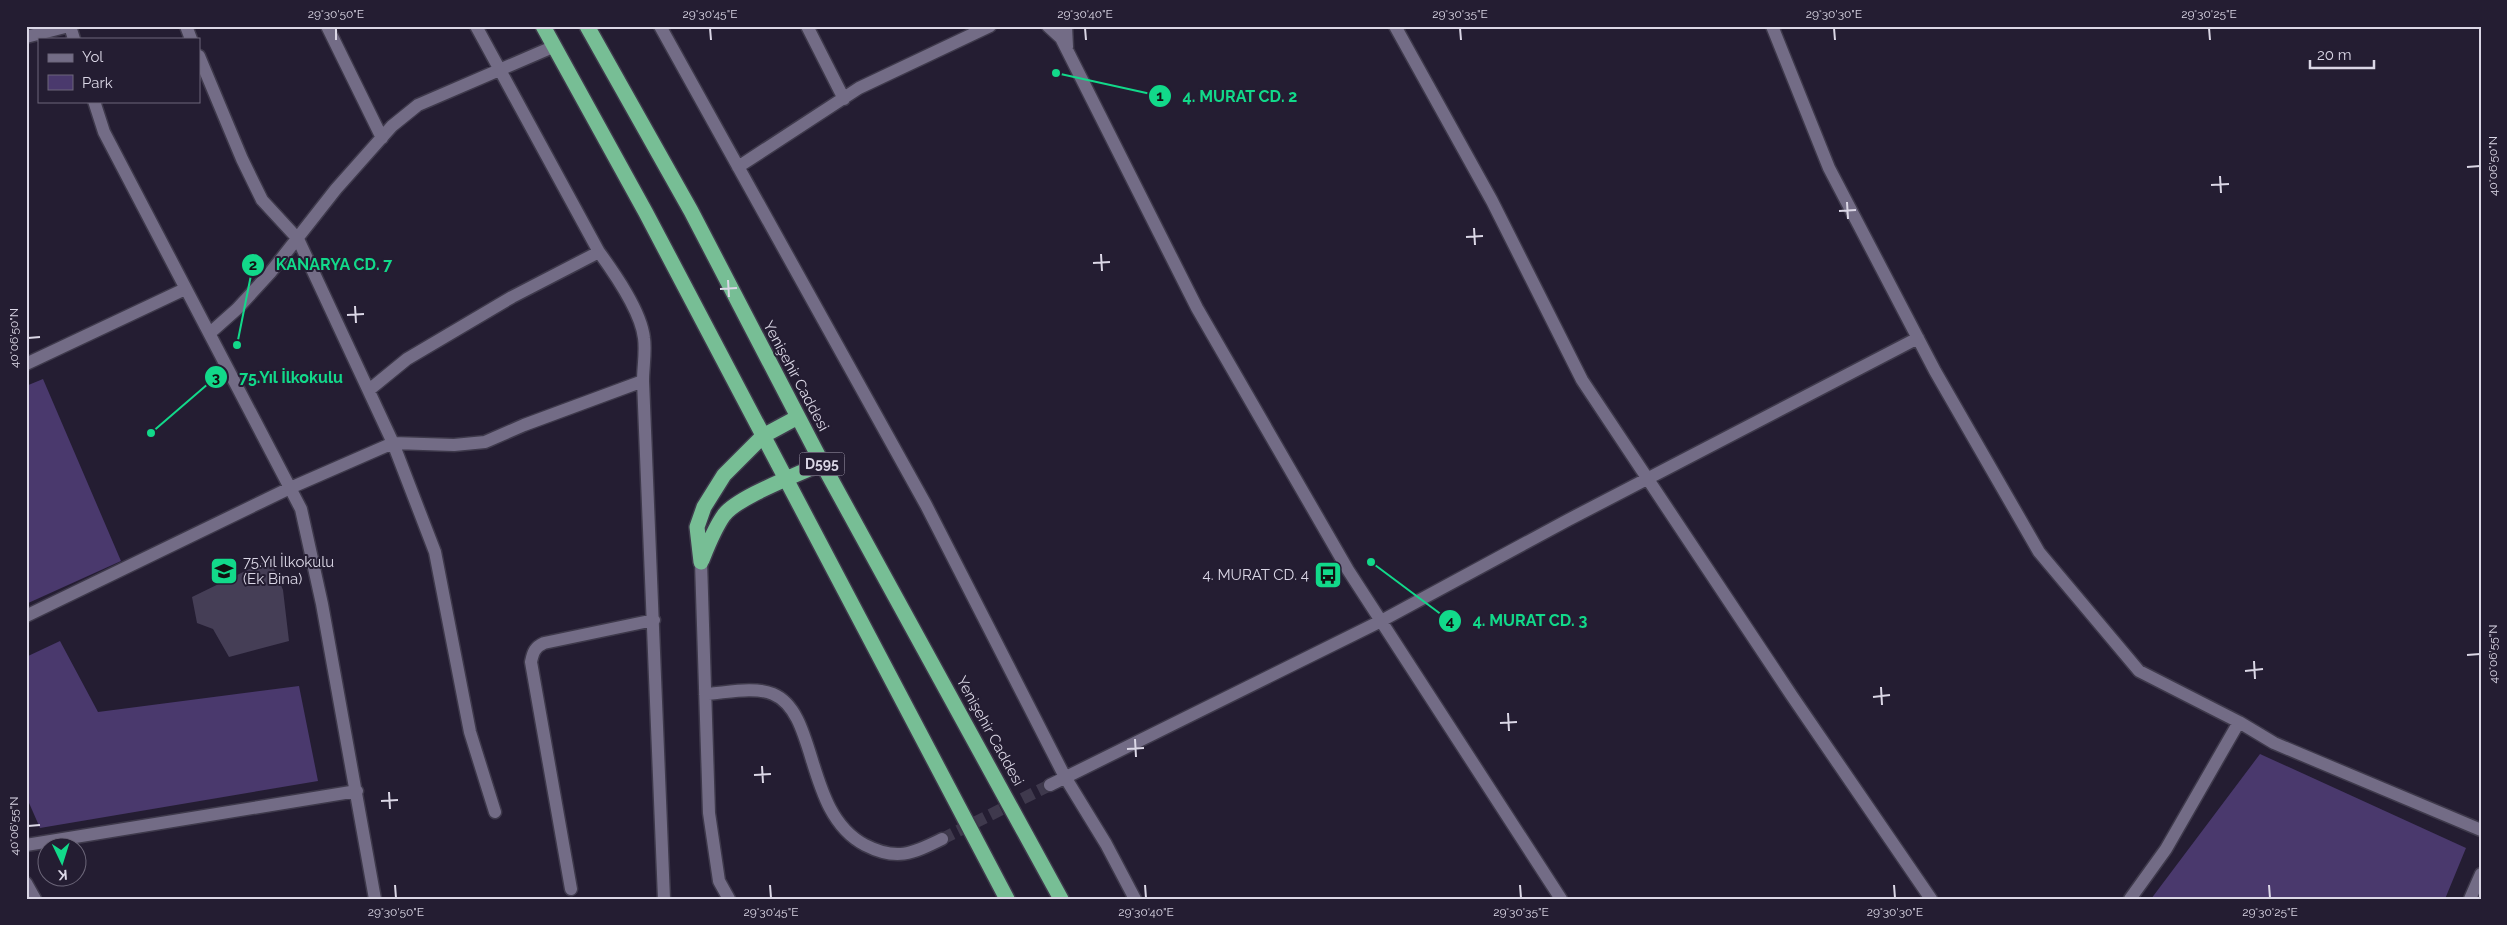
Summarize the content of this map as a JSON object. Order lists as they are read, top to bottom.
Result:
{
  "streets": {
    "highway": ["Yenişehir Caddesi", "D595"]
  },
  "places": {
    "other": [
      "4. MURAT CD. 2",
      "KANARYA CD. 7",
      "75.Yıl İlkokulu",
      "4. MURAT CD. 3"
    ],
    "school or university": ["75.Yıl İlkokulu (Ek Bina)"],
    "bus stop": ["4. MURAT CD. 4"]
  },
  "legend": ["Yol", "Park"],
  "scale_bar": "20 m",
  "north": "bottom",
  "coordinates": [
    "29°30'50\"E",
    "29°30'45\"E",
    "29°30'40\"E",
    "29°30'35\"E",
    "29°30'30\"E",
    "29°30'25\"E",
    "40°06'50\"N",
    "40°06'55\"N"
  ]
}
